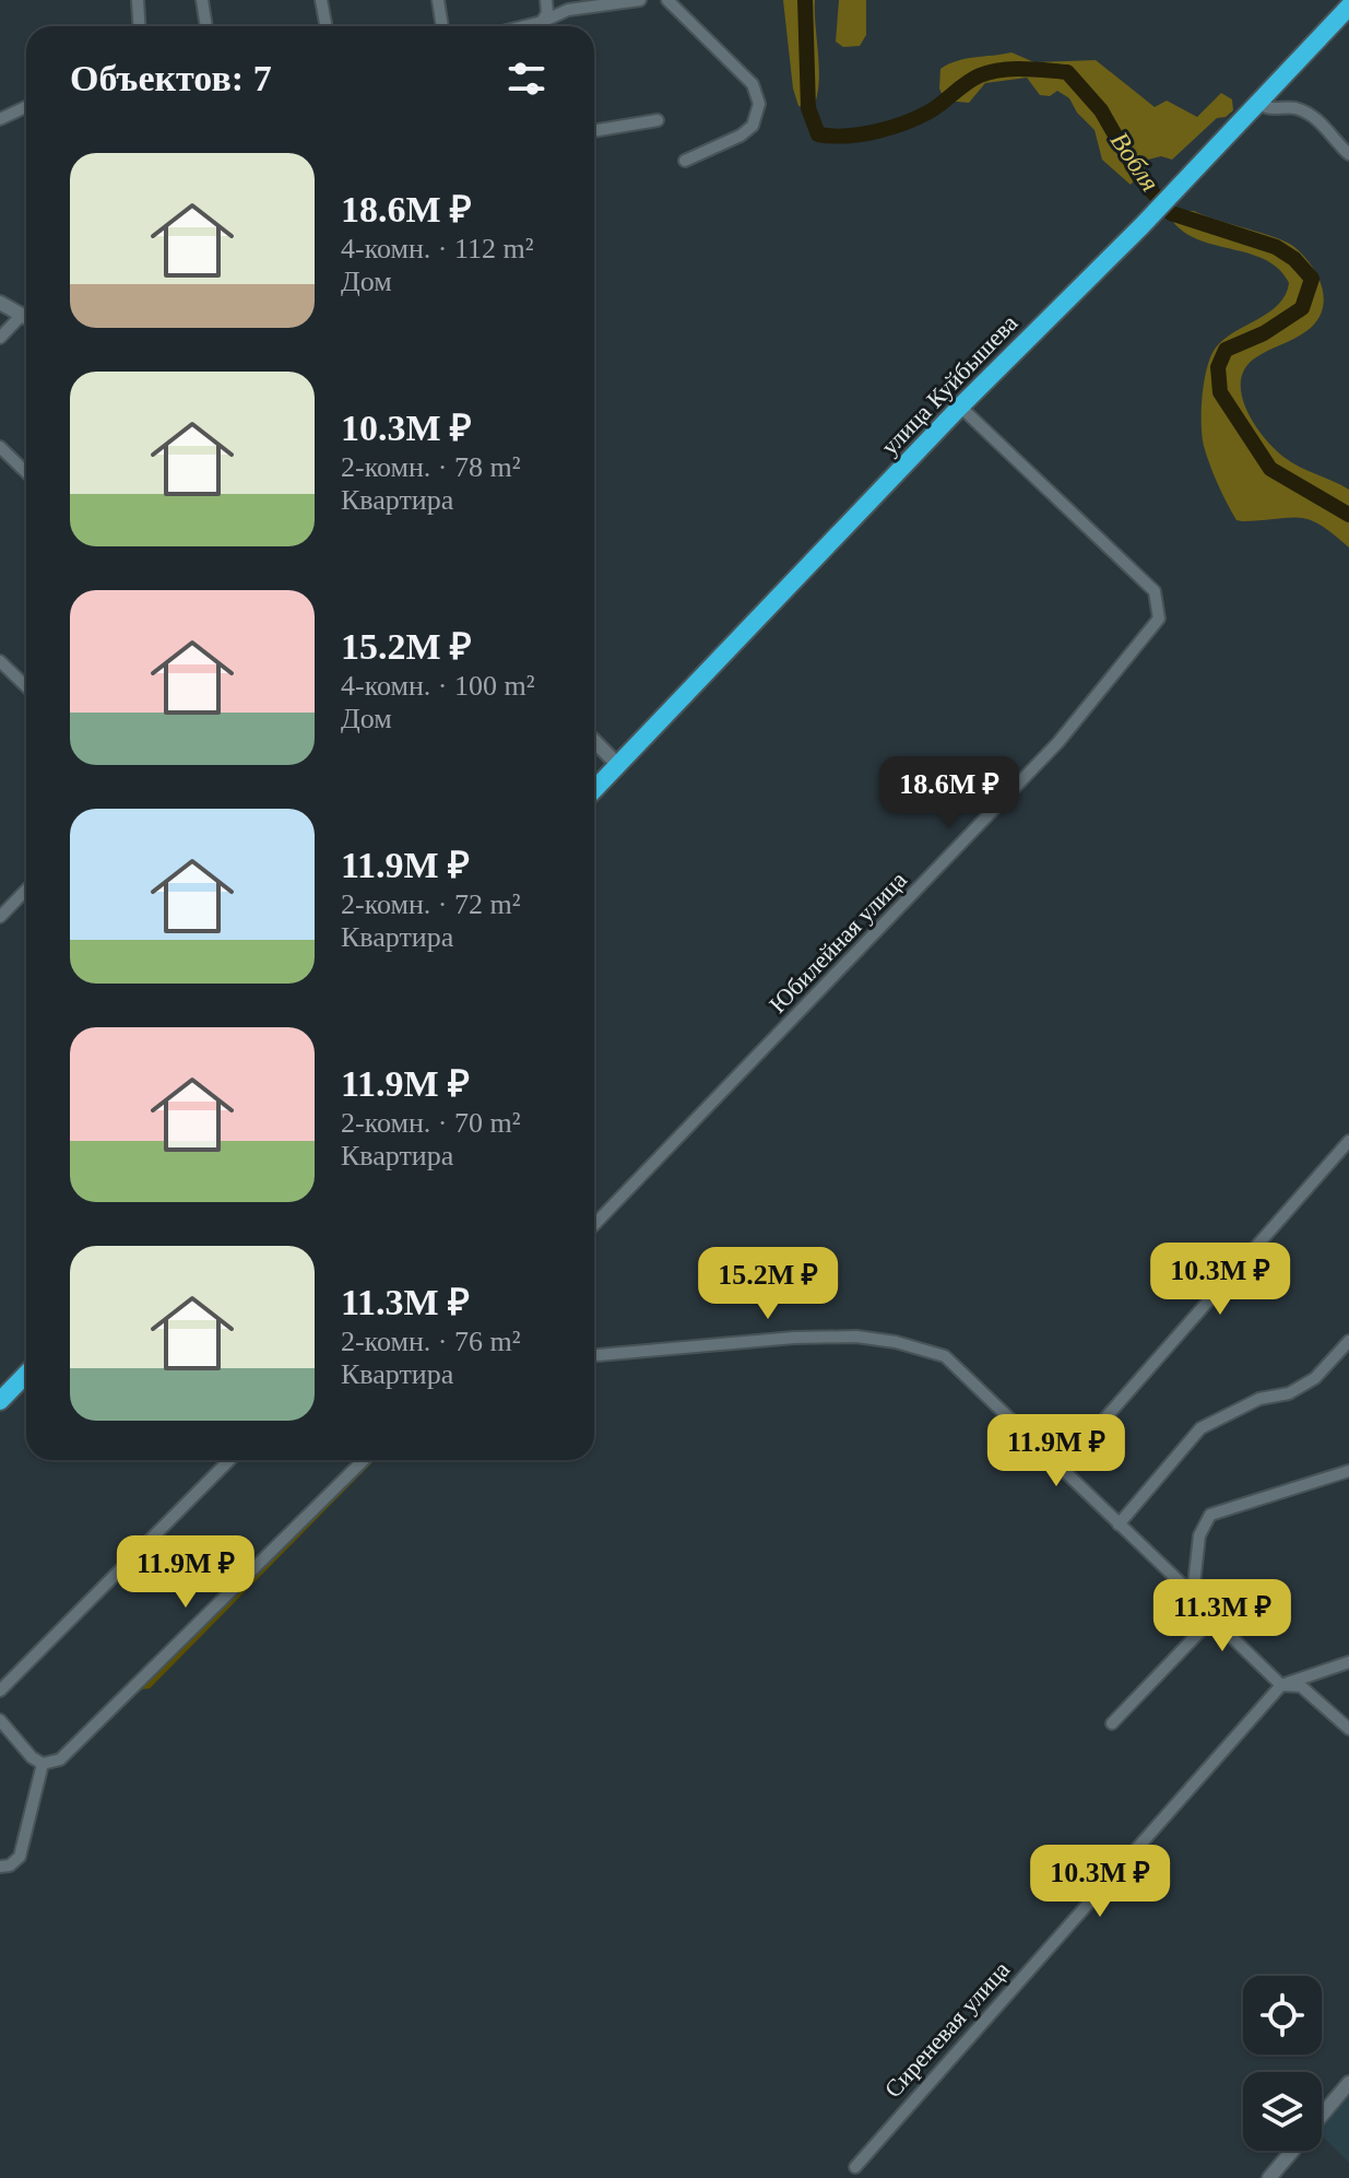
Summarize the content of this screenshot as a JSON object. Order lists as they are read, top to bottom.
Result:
{
  "streets": {
    "highway": ["улица Куйбышева"],
    "street": ["Юбилейная улица", "Сиреневая улица"]
  },
  "crossings": [
    ["улица Куйбышева", "Юбилейная улица"]
  ],
  "water": ["Вобля"],
  "page": {
    "heading": "Объектов: 7",
    "list": [
      {
        "name": "18.6M ₽",
        "note": "4-комн. · 112 m² · Дом"
      },
      {
        "name": "10.3M ₽",
        "note": "2-комн. · 78 m² · Квартира"
      },
      {
        "name": "15.2M ₽",
        "note": "4-комн. · 100 m² · Дом"
      },
      {
        "name": "11.9M ₽",
        "note": "2-комн. · 72 m² · Квартира"
      },
      {
        "name": "11.9M ₽",
        "note": "2-комн. · 70 m² · Квартира"
      },
      {
        "name": "11.3M ₽",
        "note": "2-комн. · 76 m² · Квартира"
      }
    ],
    "price": [
      "18.6M ₽",
      "10.3M ₽",
      "15.2M ₽",
      "11.9M ₽",
      "11.9M ₽",
      "11.3M ₽",
      "10.3M ₽"
    ]
  }
}
